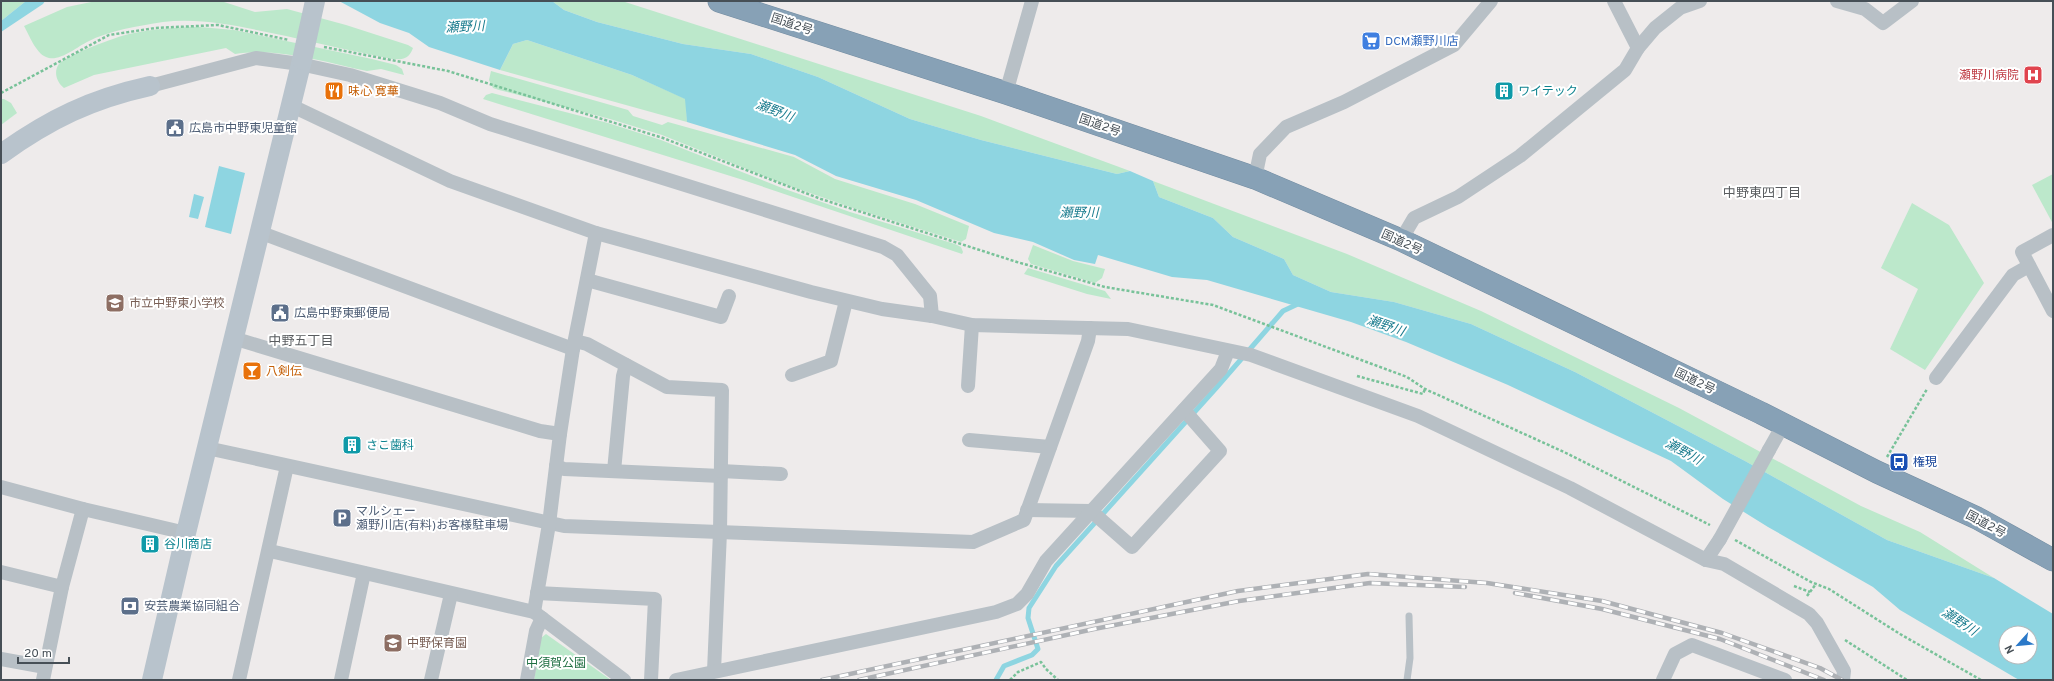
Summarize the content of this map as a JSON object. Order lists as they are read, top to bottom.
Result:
{
  "streets": {
    "highway": ["国道2号"]
  },
  "districts": ["中野東四丁目", "中野五丁目"],
  "water": ["瀬野川"],
  "parks": ["中須賀公園"],
  "places": {
    "supermarket": ["DCM瀬野川店"],
    "hospital": ["瀬野川病院"],
    "restaurant": ["味心 寛華"],
    "building": ["ワイテック", "さこ歯科", "谷川商店"],
    "public building": ["広島市中野東児童館", "広島中野東郵便局"],
    "school or university": ["市立中野東小学校", "中野保育園"],
    "bar": ["八剣伝"],
    "bus stop": ["権現"],
    "parking": ["マルシェー 瀬野川店(有料)お客様駐車場"],
    "bank": ["安芸農業協同組合"]
  },
  "scale_bar": "20 m",
  "north": "bottom left"
}
